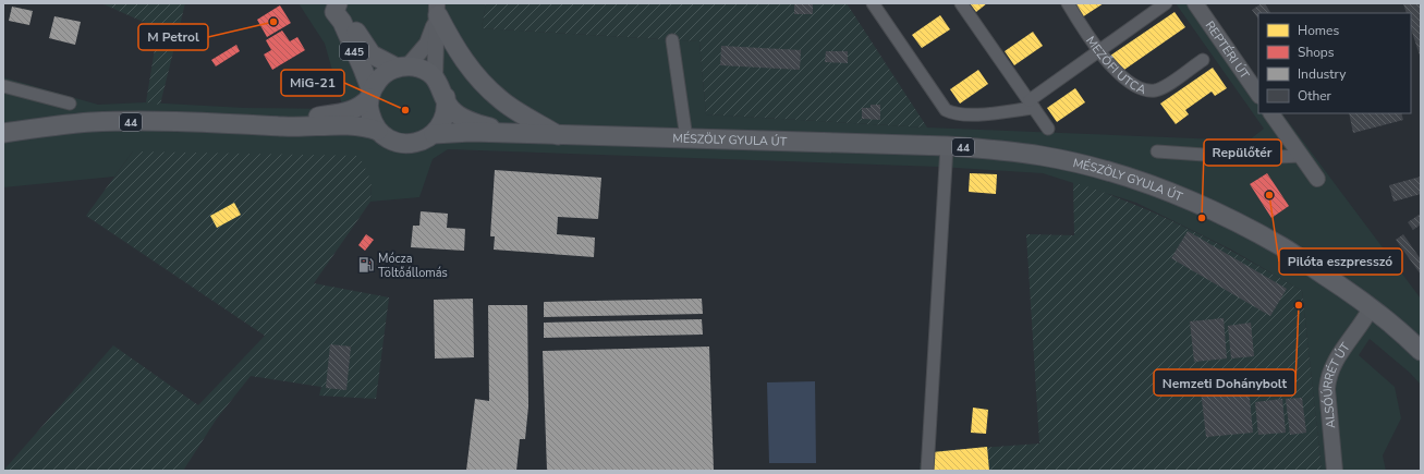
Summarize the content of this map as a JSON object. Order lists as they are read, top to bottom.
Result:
{
  "streets": {
    "main road": ["445", "44", "MÉSZÖLY GYULA ÚT"],
    "street": ["REPTÉRI ÚT", "MEZŐFI UTCA", "ALSÓÚRRÉT ÚT"]
  },
  "crossings": [
    ["445", "MÉSZÖLY GYULA ÚT"],
    ["MÉSZÖLY GYULA ÚT", "ALSÓÚRRÉT ÚT"]
  ],
  "places": {
    "other": [
      "M Petrol",
      "MiG-21",
      "Pilóta eszpresszó",
      "Repülőtér",
      "Nemzeti Dohánybolt"
    ],
    "fuel station": ["Mócza Töltőállomás"]
  },
  "legend": [
    "Homes",
    "Shops",
    "Industry",
    "Other"
  ]
}
